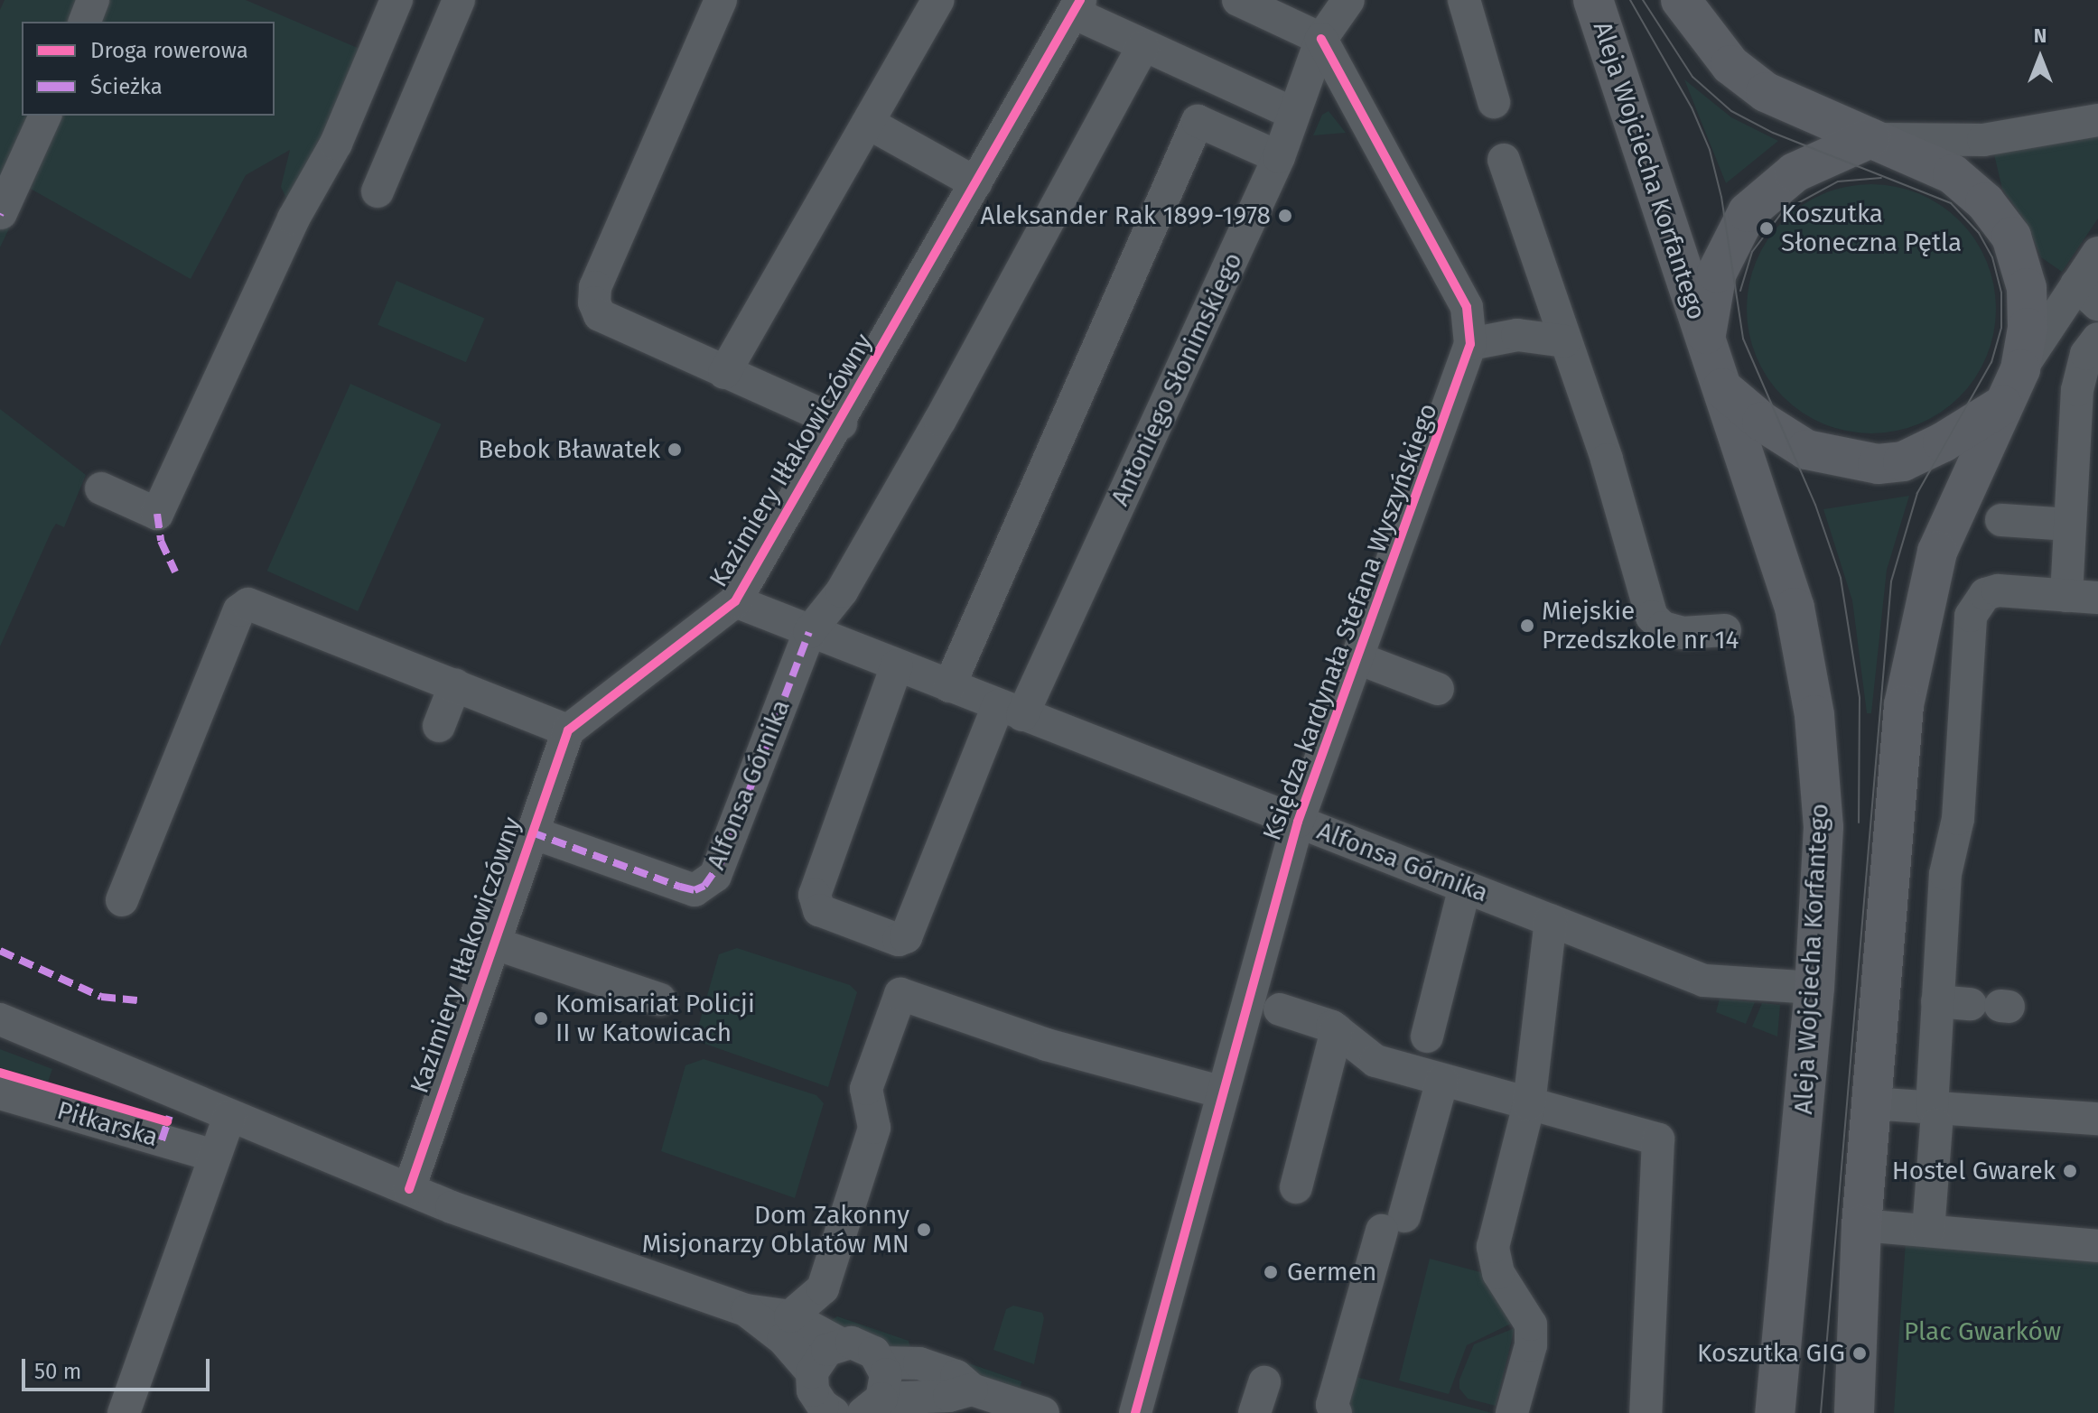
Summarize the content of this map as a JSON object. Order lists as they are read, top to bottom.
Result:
{
  "streets": {
    "main road": ["Aleja Wojciecha Korfantego"],
    "street": [
      "Antoniego Słonimskiego",
      "Kazimiery Iłłakowiczówny",
      "Księdza kardynała Stefana Wyszyńskiego",
      "Alfonsa Górnika",
      "Piłkarska"
    ]
  },
  "crossings": [
    ["Aleja Wojciecha Korfantego", "Alfonsa Górnika"],
    ["Antoniego Słonimskiego", "Księdza kardynała Stefana Wyszyńskiego"],
    ["Antoniego Słonimskiego", "Alfonsa Górnika"],
    ["Kazimiery Iłłakowiczówny", "Alfonsa Górnika"],
    ["Księdza kardynała Stefana Wyszyńskiego", "Alfonsa Górnika"]
  ],
  "parks": ["Plac Gwarków"],
  "places": [
    "Aleksander Rak 1899-1978",
    "Koszutka Słoneczna Pętla",
    "Bebok Bławatek",
    "Miejskie Przedszkole nr 14",
    "Komisariat Policji II w Katowicach",
    "Hostel Gwarek",
    "Dom Zakonny Misjonarzy Oblatów MN",
    "Germen",
    "Koszutka GIG"
  ],
  "legend": ["Droga rowerowa", "Ścieżka"],
  "scale_bar": "50 m",
  "north": "top"
}
